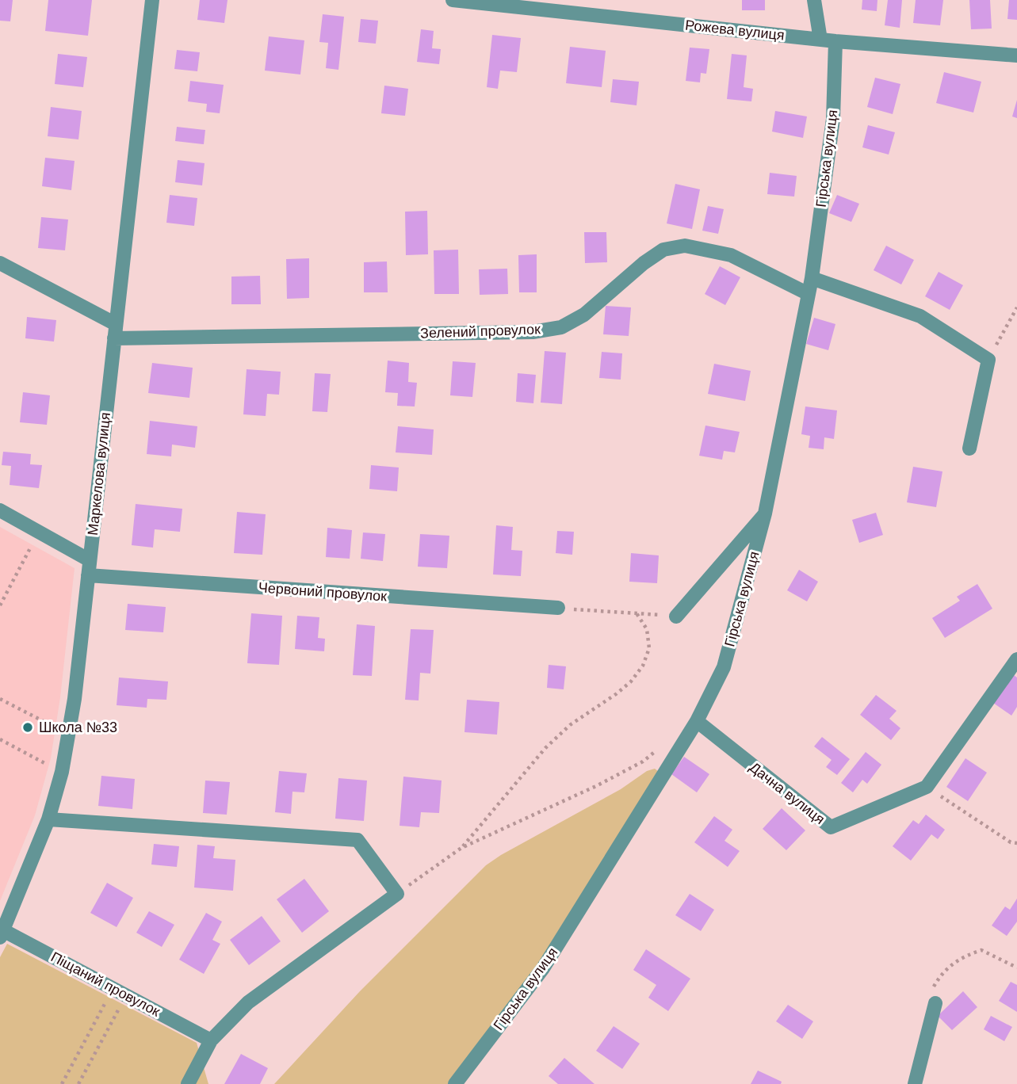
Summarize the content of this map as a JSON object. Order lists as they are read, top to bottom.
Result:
{
  "streets": {
    "street": [
      "Рожева вулиця",
      "Гірська вулиця",
      "Зелений провулок",
      "Маркелова вулиця",
      "Червоний провулок",
      "Дачна вулиця",
      "Піщаний провулок"
    ]
  },
  "crossings": [
    ["Рожева вулиця", "Гірська вулиця"],
    ["Гірська вулиця", "Зелений провулок"],
    ["Гірська вулиця", "Дачна вулиця"],
    ["Зелений провулок", "Маркелова вулиця"],
    ["Маркелова вулиця", "Червоний провулок"],
    ["Маркелова вулиця", "Піщаний провулок"]
  ],
  "places": ["Школа №33"]
}
